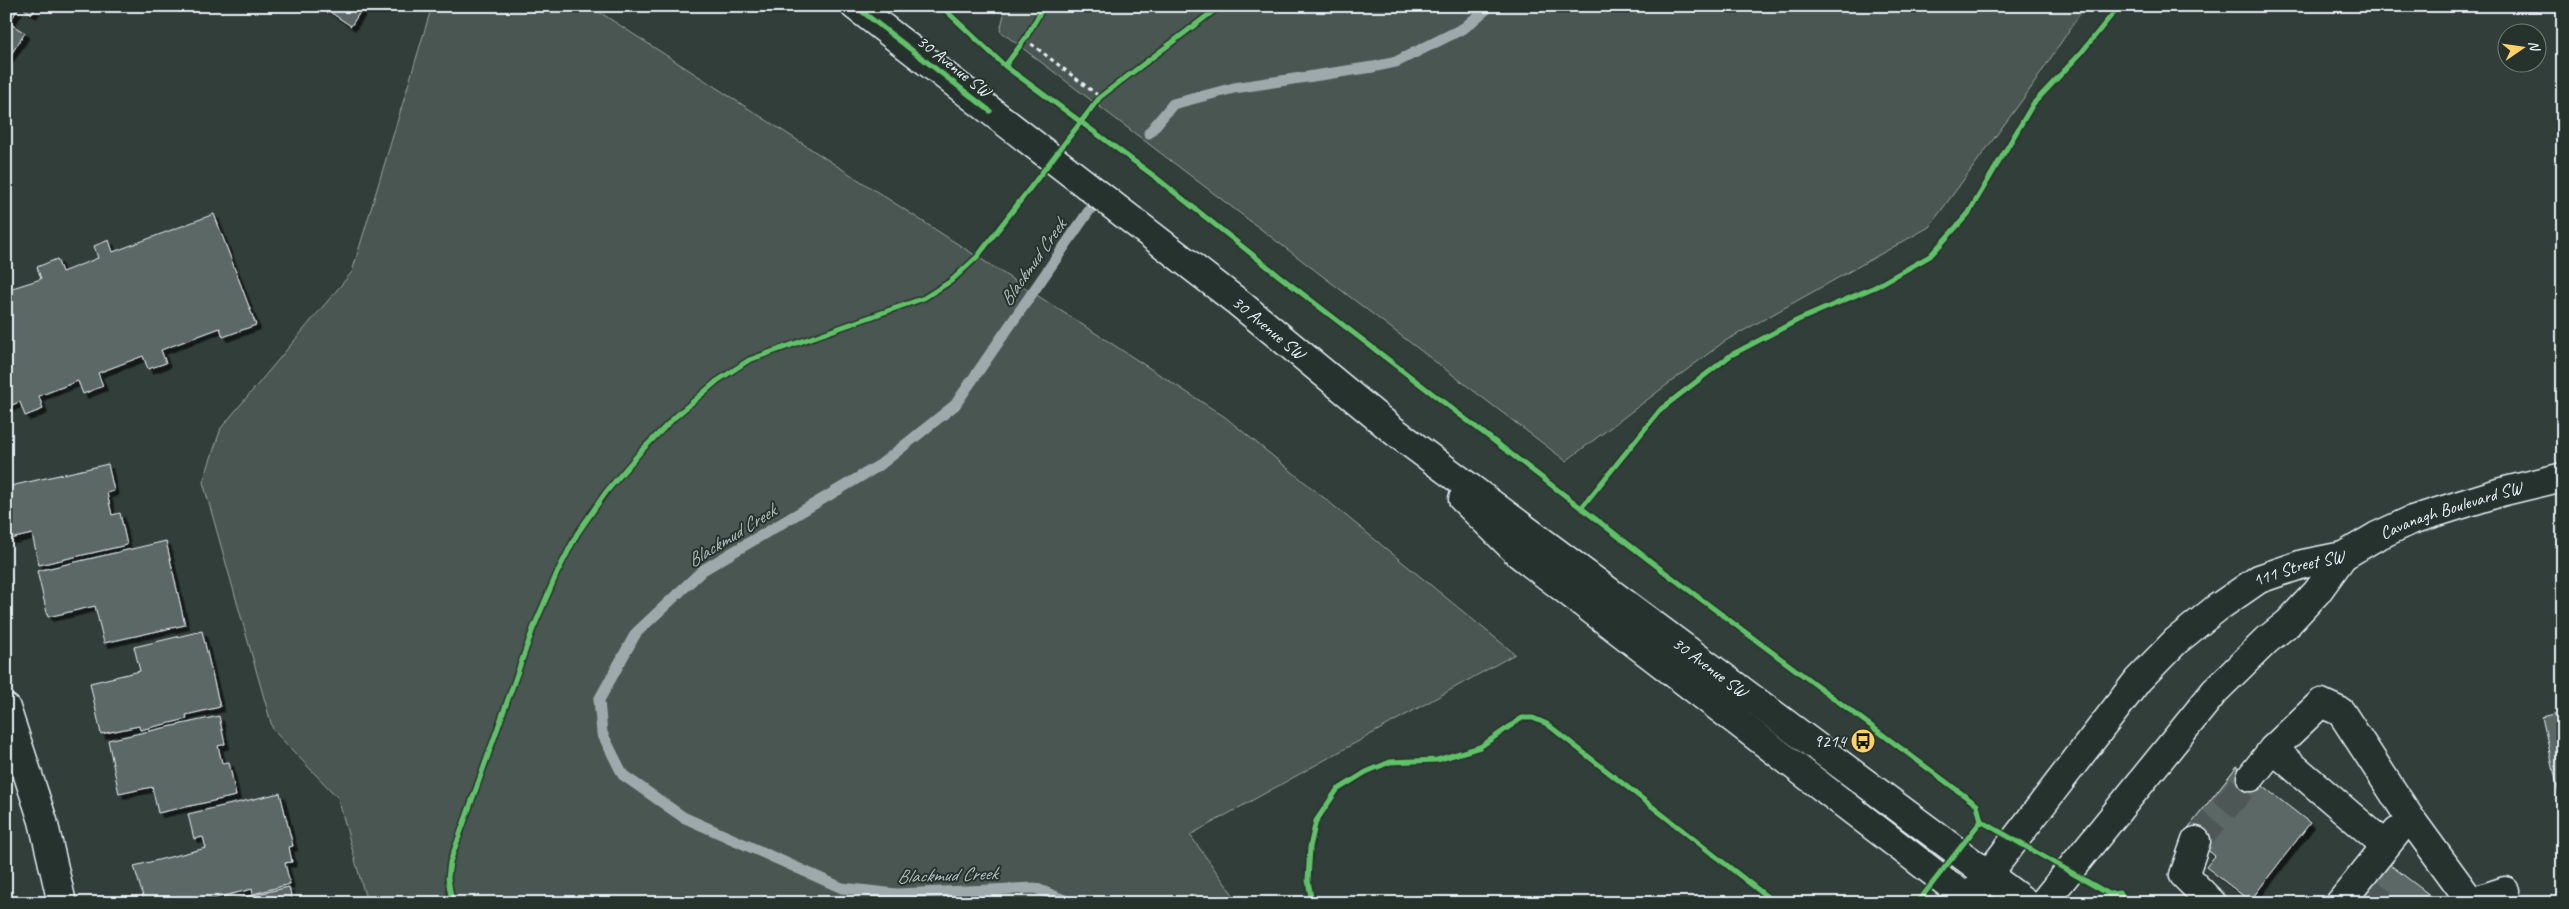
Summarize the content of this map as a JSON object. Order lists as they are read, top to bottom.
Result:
{
  "streets": {
    "main road": ["30 Avenue SW", "Cavanagh Boulevard SW", "111 Street SW"]
  },
  "crossings": [
    ["30 Avenue SW", "111 Street SW"],
    ["Cavanagh Boulevard SW", "111 Street SW"]
  ],
  "water": ["Blackmud Creek"],
  "places": {
    "bus stop": ["9214"]
  },
  "north": "right"
}
